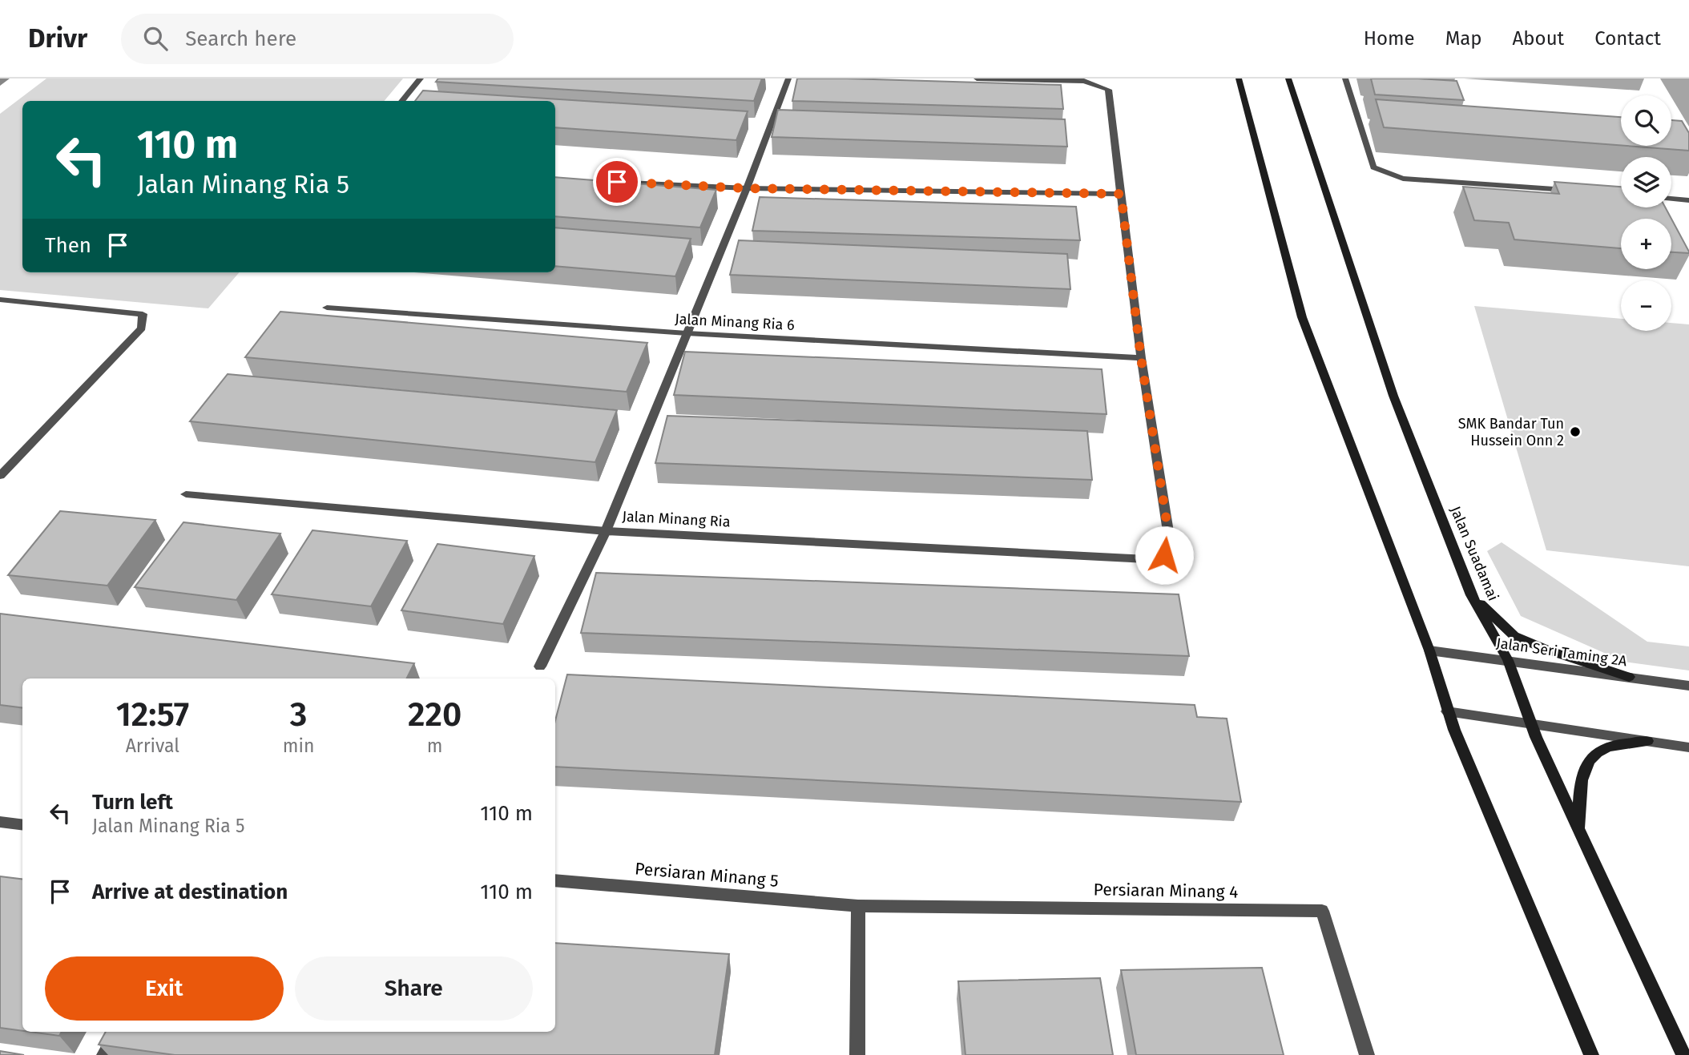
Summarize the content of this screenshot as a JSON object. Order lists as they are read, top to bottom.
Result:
{
  "streets": {
    "main road": ["Jalan Suadamai"],
    "street": [
      "Jalan Minang Ria 6",
      "Jalan Minang Ria",
      "Jalan Seri Taming 2A",
      "Persiaran Minang 5",
      "Persiaran Minang 4"
    ]
  },
  "crossings": [
    ["Jalan Minang Ria 6", "Jalan Minang Ria"],
    ["Jalan Suadamai", "Jalan Seri Taming 2A"],
    ["Persiaran Minang 5", "Persiaran Minang 4"]
  ],
  "places": ["SMK Bandar Tun Hussein Onn 2"],
  "page": {
    "header": "Drivr",
    "search": "Search here",
    "nav": [
      "Home",
      "Map",
      "About",
      "Contact"
    ],
    "map_buttons": ["+", "−"],
    "turn": ["110 m", "Jalan Minang Ria 5"],
    "then": "Then",
    "eta": [
      "12:57",
      "Arrival",
      "3",
      "min",
      "220",
      "m"
    ],
    "list": [
      {
        "name": "Turn left",
        "note": "Jalan Minang Ria 5",
        "value": "110 m"
      },
      {
        "name": "Arrive at destination",
        "value": "110 m"
      }
    ],
    "buttons": ["Exit", "Share"]
  }
}
